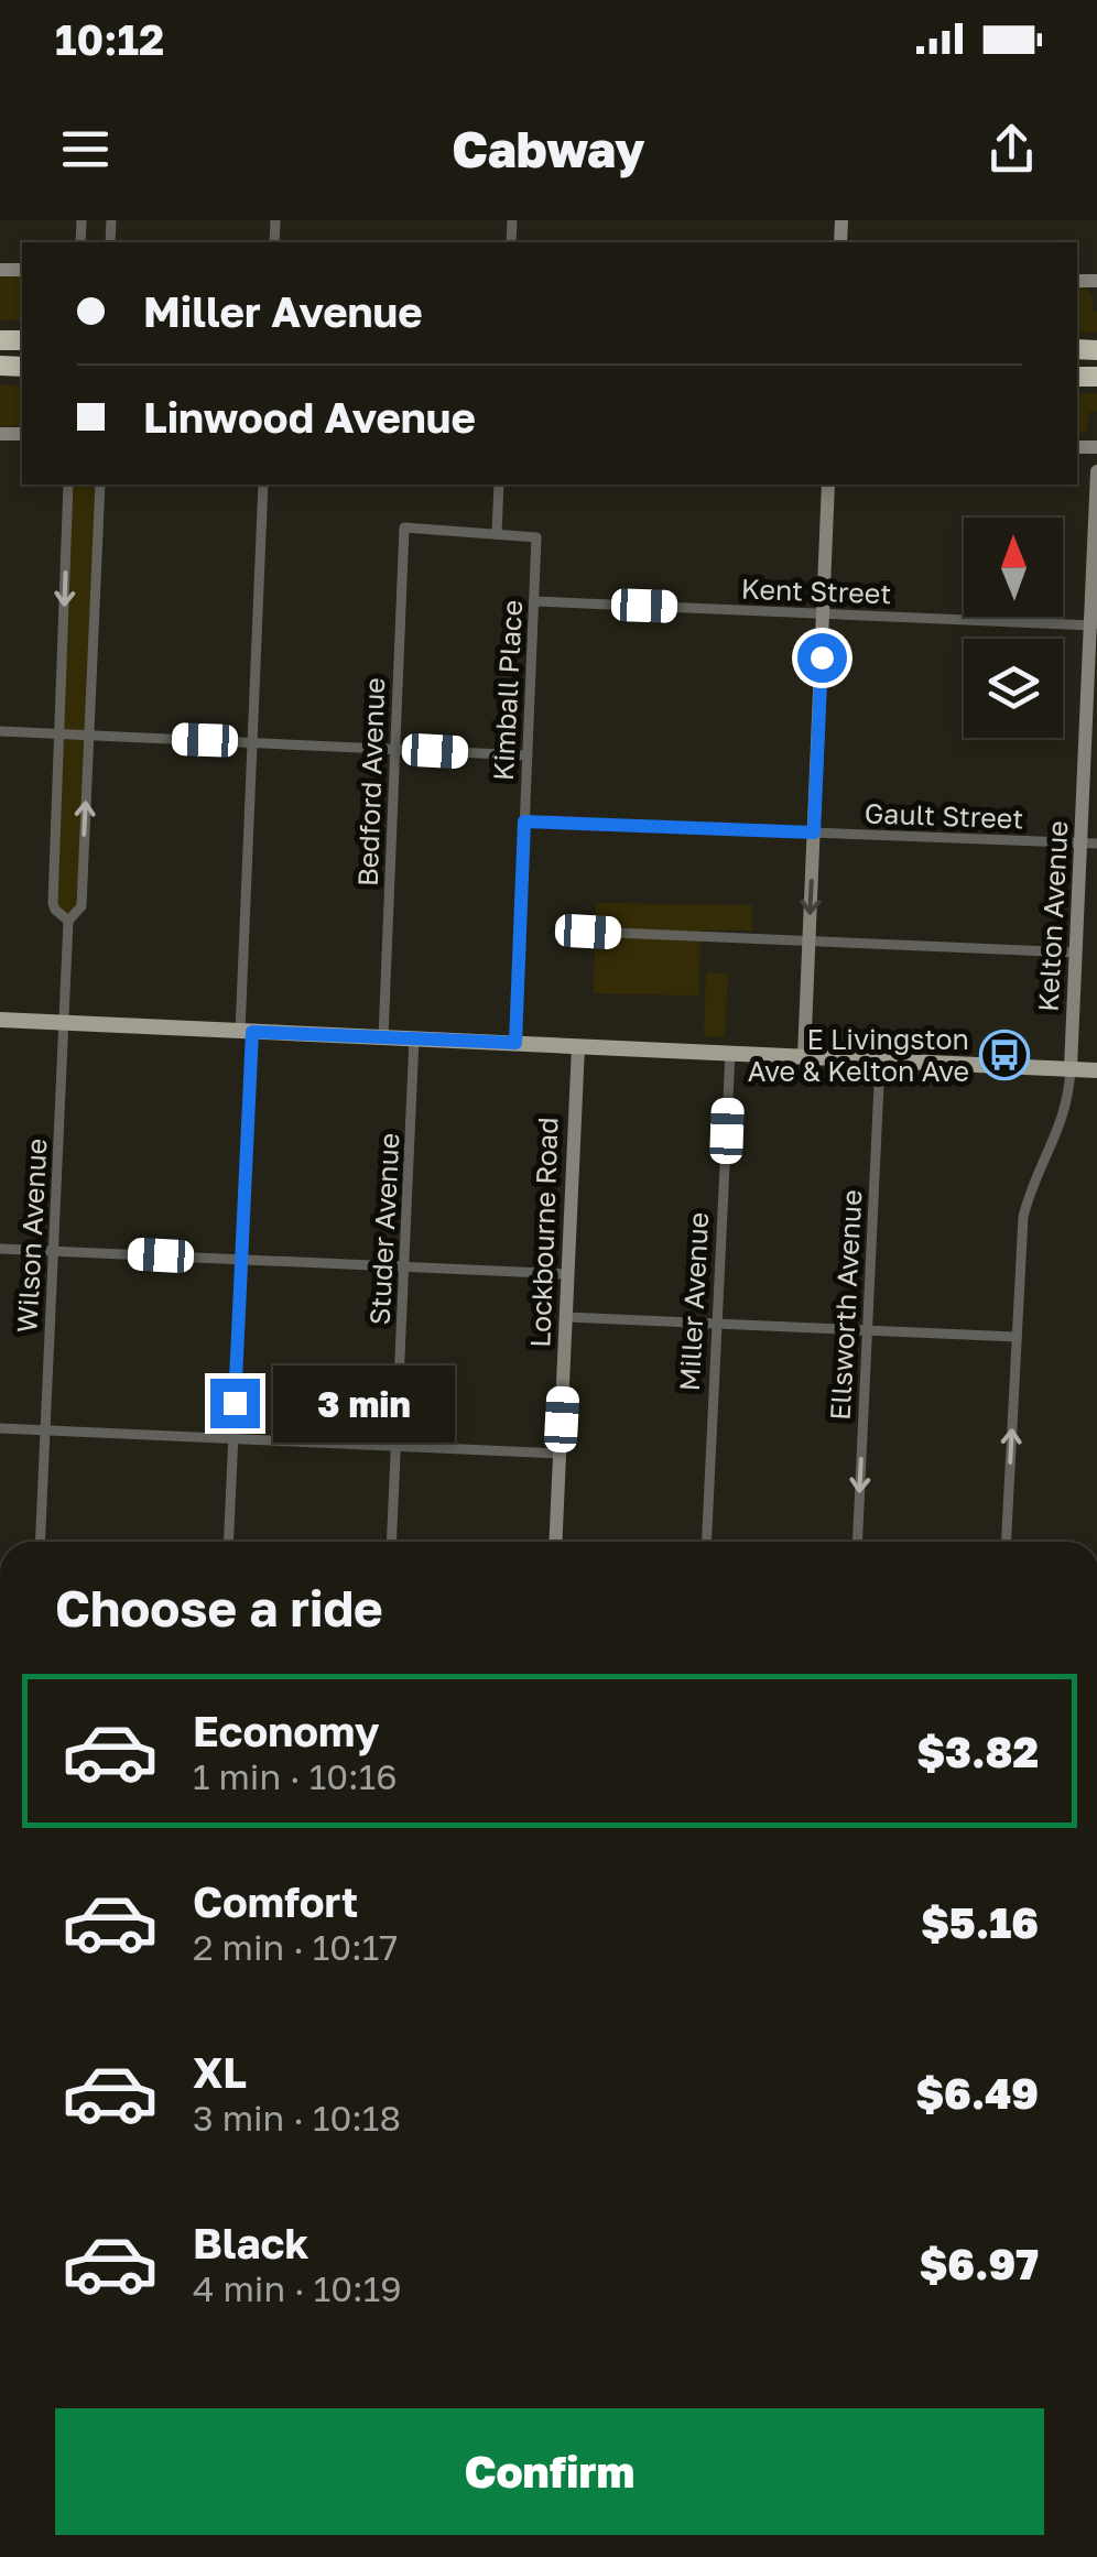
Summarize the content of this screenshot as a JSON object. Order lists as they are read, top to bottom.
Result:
{
  "streets": {
    "main road": ["Kelton Avenue", "Lockbourne Road"],
    "street": [
      "Kent Street",
      "Kimball Place",
      "Bedford Avenue",
      "Gault Street",
      "Studer Avenue",
      "Wilson Avenue",
      "Miller Avenue",
      "Ellsworth Avenue"
    ]
  },
  "crossings": [
    ["Kent Street", "Kimball Place"],
    ["Kent Street", "Kelton Avenue"],
    ["Kimball Place", "Bedford Avenue"],
    ["Kimball Place", "Gault Street"],
    ["Gault Street", "Kelton Avenue"]
  ],
  "one_way": ["Ellsworth Avenue"],
  "places": {
    "bus stop": ["E Livingston Ave & Kelton Ave"]
  },
  "north": "top",
  "page": {
    "status": "10:12",
    "header": "Cabway",
    "banner": ["Miller Avenue", "Linwood Avenue"],
    "bubble": "3 min",
    "heading": "Choose a ride",
    "list": [
      {
        "name": "Economy",
        "note": "1 min · 10:16",
        "value": "$3.82"
      },
      {
        "name": "Comfort",
        "note": "2 min · 10:17",
        "value": "$5.16"
      },
      {
        "name": "XL",
        "note": "3 min · 10:18",
        "value": "$6.49"
      },
      {
        "name": "Black",
        "note": "4 min · 10:19",
        "value": "$6.97"
      }
    ],
    "buttons": "Confirm"
  }
}
